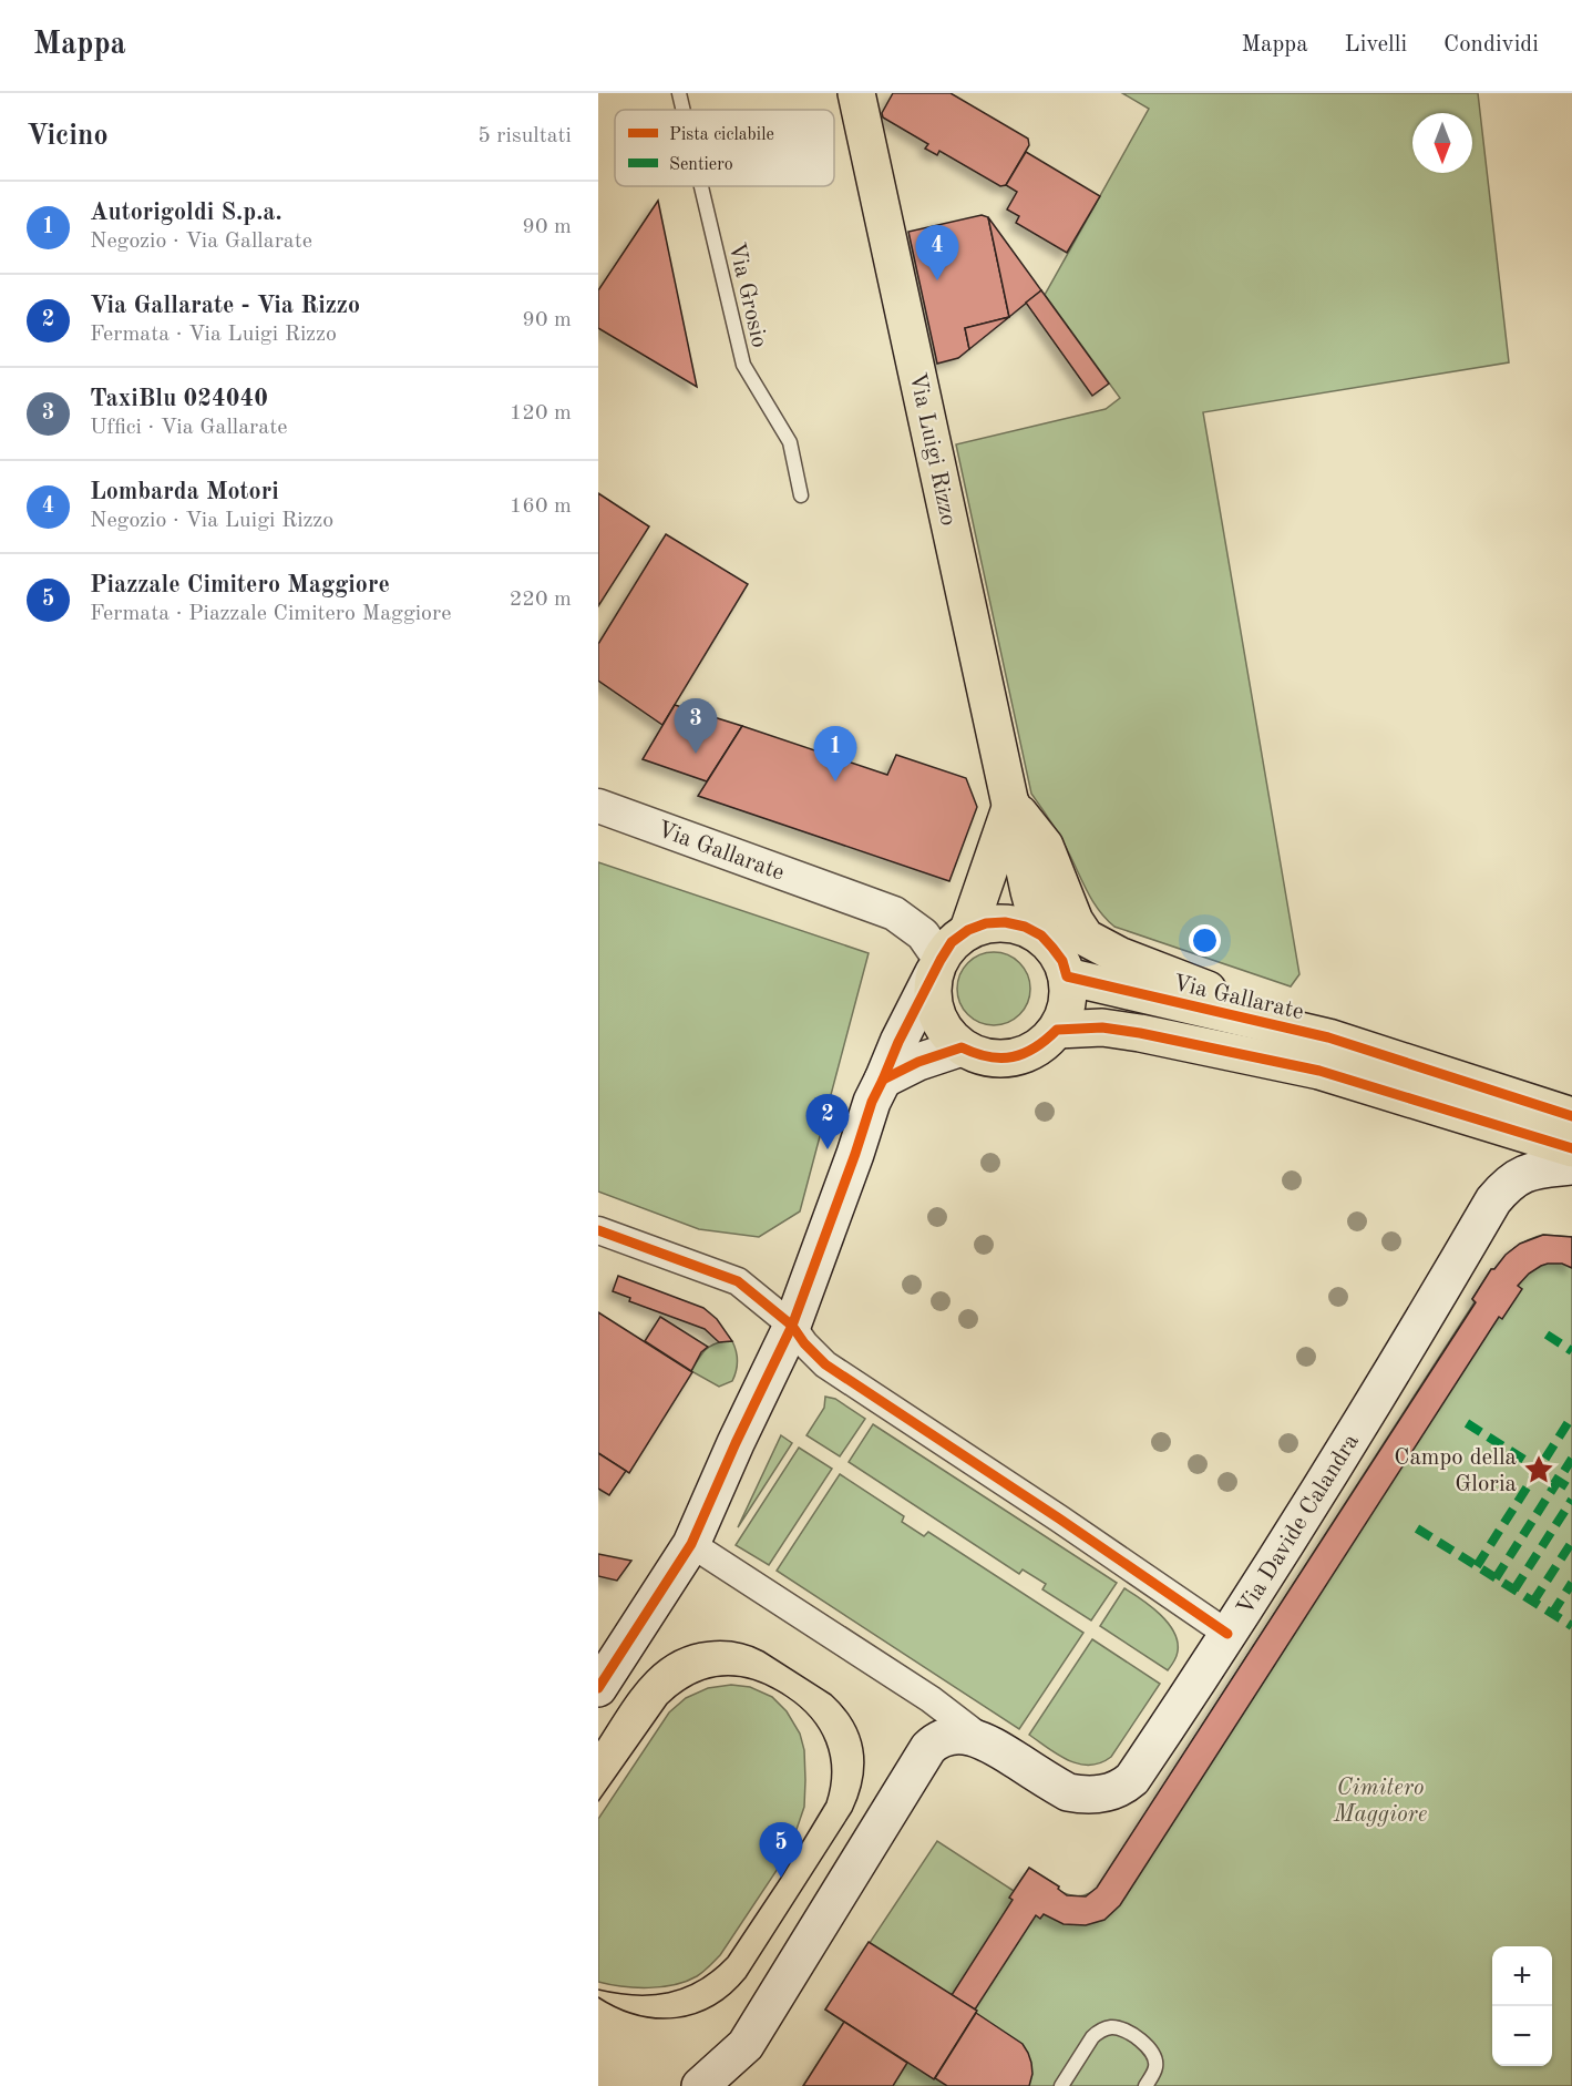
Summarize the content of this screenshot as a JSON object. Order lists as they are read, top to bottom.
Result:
{
  "streets": {
    "main road": ["Via Luigi Rizzo", "Via Gallarate", "Via Davide Calandra"],
    "lane": ["Via Grosio"]
  },
  "crossings": [
    ["Via Luigi Rizzo", "Via Gallarate"]
  ],
  "parks": ["Cimitero Maggiore"],
  "places": {
    "place": ["Campo della Gloria"]
  },
  "legend": ["Pista ciclabile", "Sentiero"],
  "north": "bottom",
  "page": {
    "header": "Mappa",
    "nav": ["Mappa", "Livelli", "Condividi"],
    "heading": ["Vicino", "5 risultati"],
    "list": [
      {
        "mark": "1",
        "name": "Autorigoldi S.p.a.",
        "note": "Negozio · Via Gallarate",
        "value": "90 m"
      },
      {
        "mark": "2",
        "name": "Via Gallarate - Via Rizzo",
        "note": "Fermata · Via Luigi Rizzo",
        "value": "90 m"
      },
      {
        "mark": "3",
        "name": "TaxiBlu 024040",
        "note": "Uffici · Via Gallarate",
        "value": "120 m"
      },
      {
        "mark": "4",
        "name": "Lombarda Motori",
        "note": "Negozio · Via Luigi Rizzo",
        "value": "160 m"
      },
      {
        "mark": "5",
        "name": "Piazzale Cimitero Maggiore",
        "note": "Fermata · Piazzale Cimitero Maggiore",
        "value": "220 m"
      }
    ],
    "pins": [
      "4",
      "3",
      "1",
      "2",
      "5"
    ],
    "map_buttons": ["+", "−"]
  }
}
